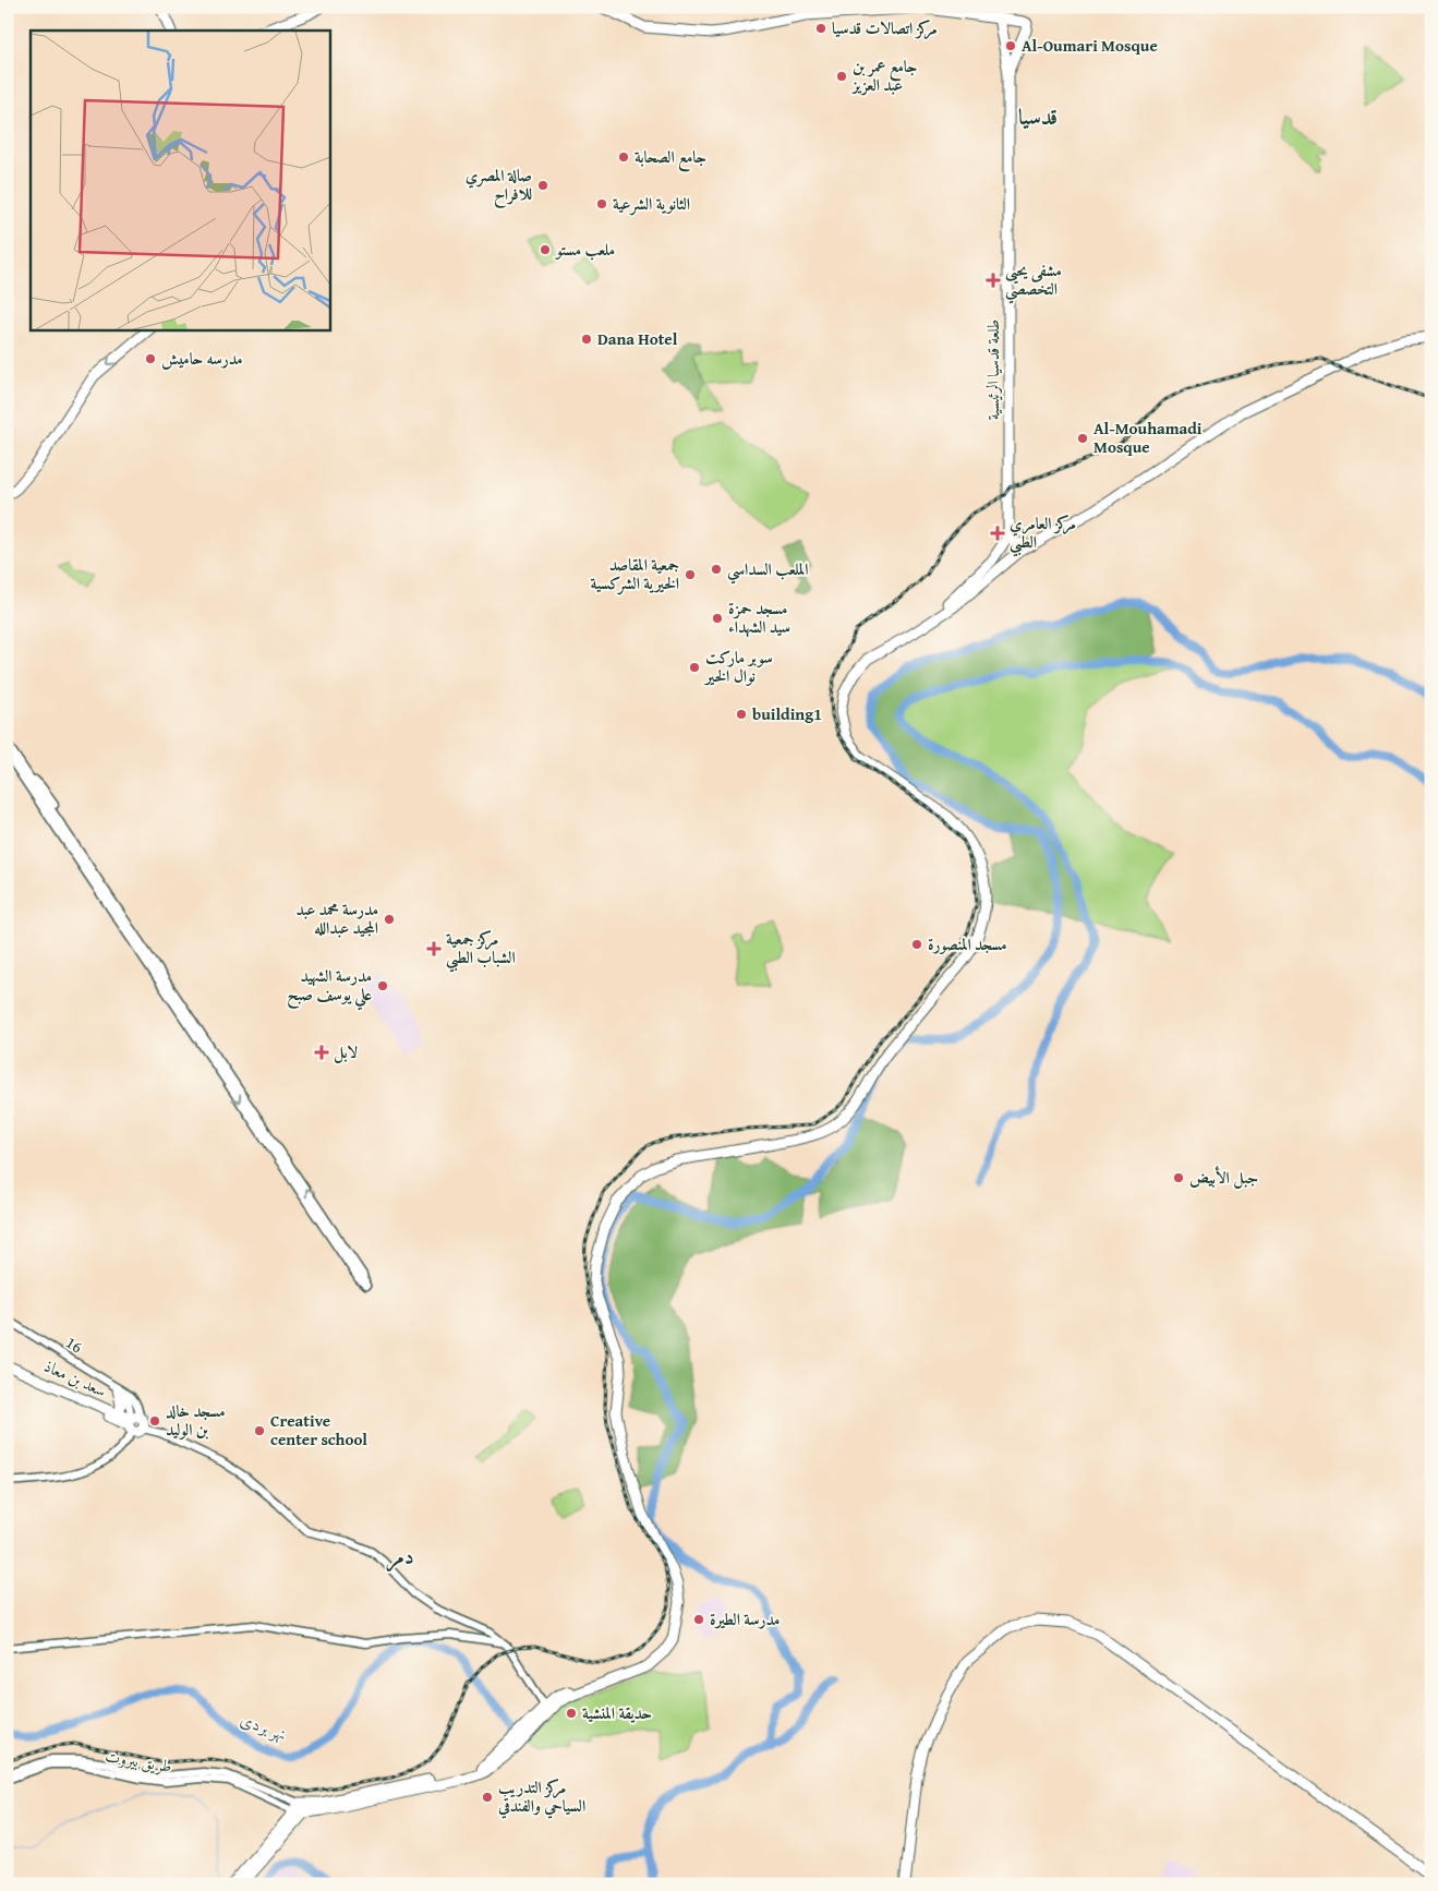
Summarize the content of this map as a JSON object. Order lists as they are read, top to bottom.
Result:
{
  "streets": {
    "main road": ["طلعة قدسيا الرئيسية", "سعد بن معاذ"],
    "street": ["16", "طريق بيروت"]
  },
  "crossings": [
    ["16", "سعد بن معاذ"]
  ],
  "districts": ["قدسيا", "دمر"],
  "water": ["نهر بردى"],
  "places": {
    "other": [
      "مركز اتصالات قدسيا",
      "Al-Oumari Mosque",
      "جامع عمر بن عبد العزيز",
      "جامع الصحابة",
      "صالة المصري للافراح",
      "الثانوية الشرعية",
      "ملعب مستو",
      "Dana Hotel",
      "مدرسه حاميش",
      "Al-Mouhamadi Mosque",
      "الملعب السداسي",
      "جمعية المقاصد الخيرية الشركسية",
      "مسجد حمزة سيد الشهداء",
      "سوبر ماركت نوال الخير",
      "building1",
      "مدرسة محمد عبد المجيد عبدالله",
      "مسجد المنصورة",
      "مدرسة الشهيد علي يوسف صبح",
      "جبل الأبيض",
      "مسجد خالد بن الوليد",
      "Creative center school",
      "مدرسة الطيرة",
      "حديقة المنشية",
      "مركز التدريب السياحي والفندقي"
    ],
    "health": [
      "مشفى يحيى التخصصي",
      "مركز العامري الطبي",
      "مركز جمعية الشباب الطبي",
      "لابل"
    ]
  }
}
